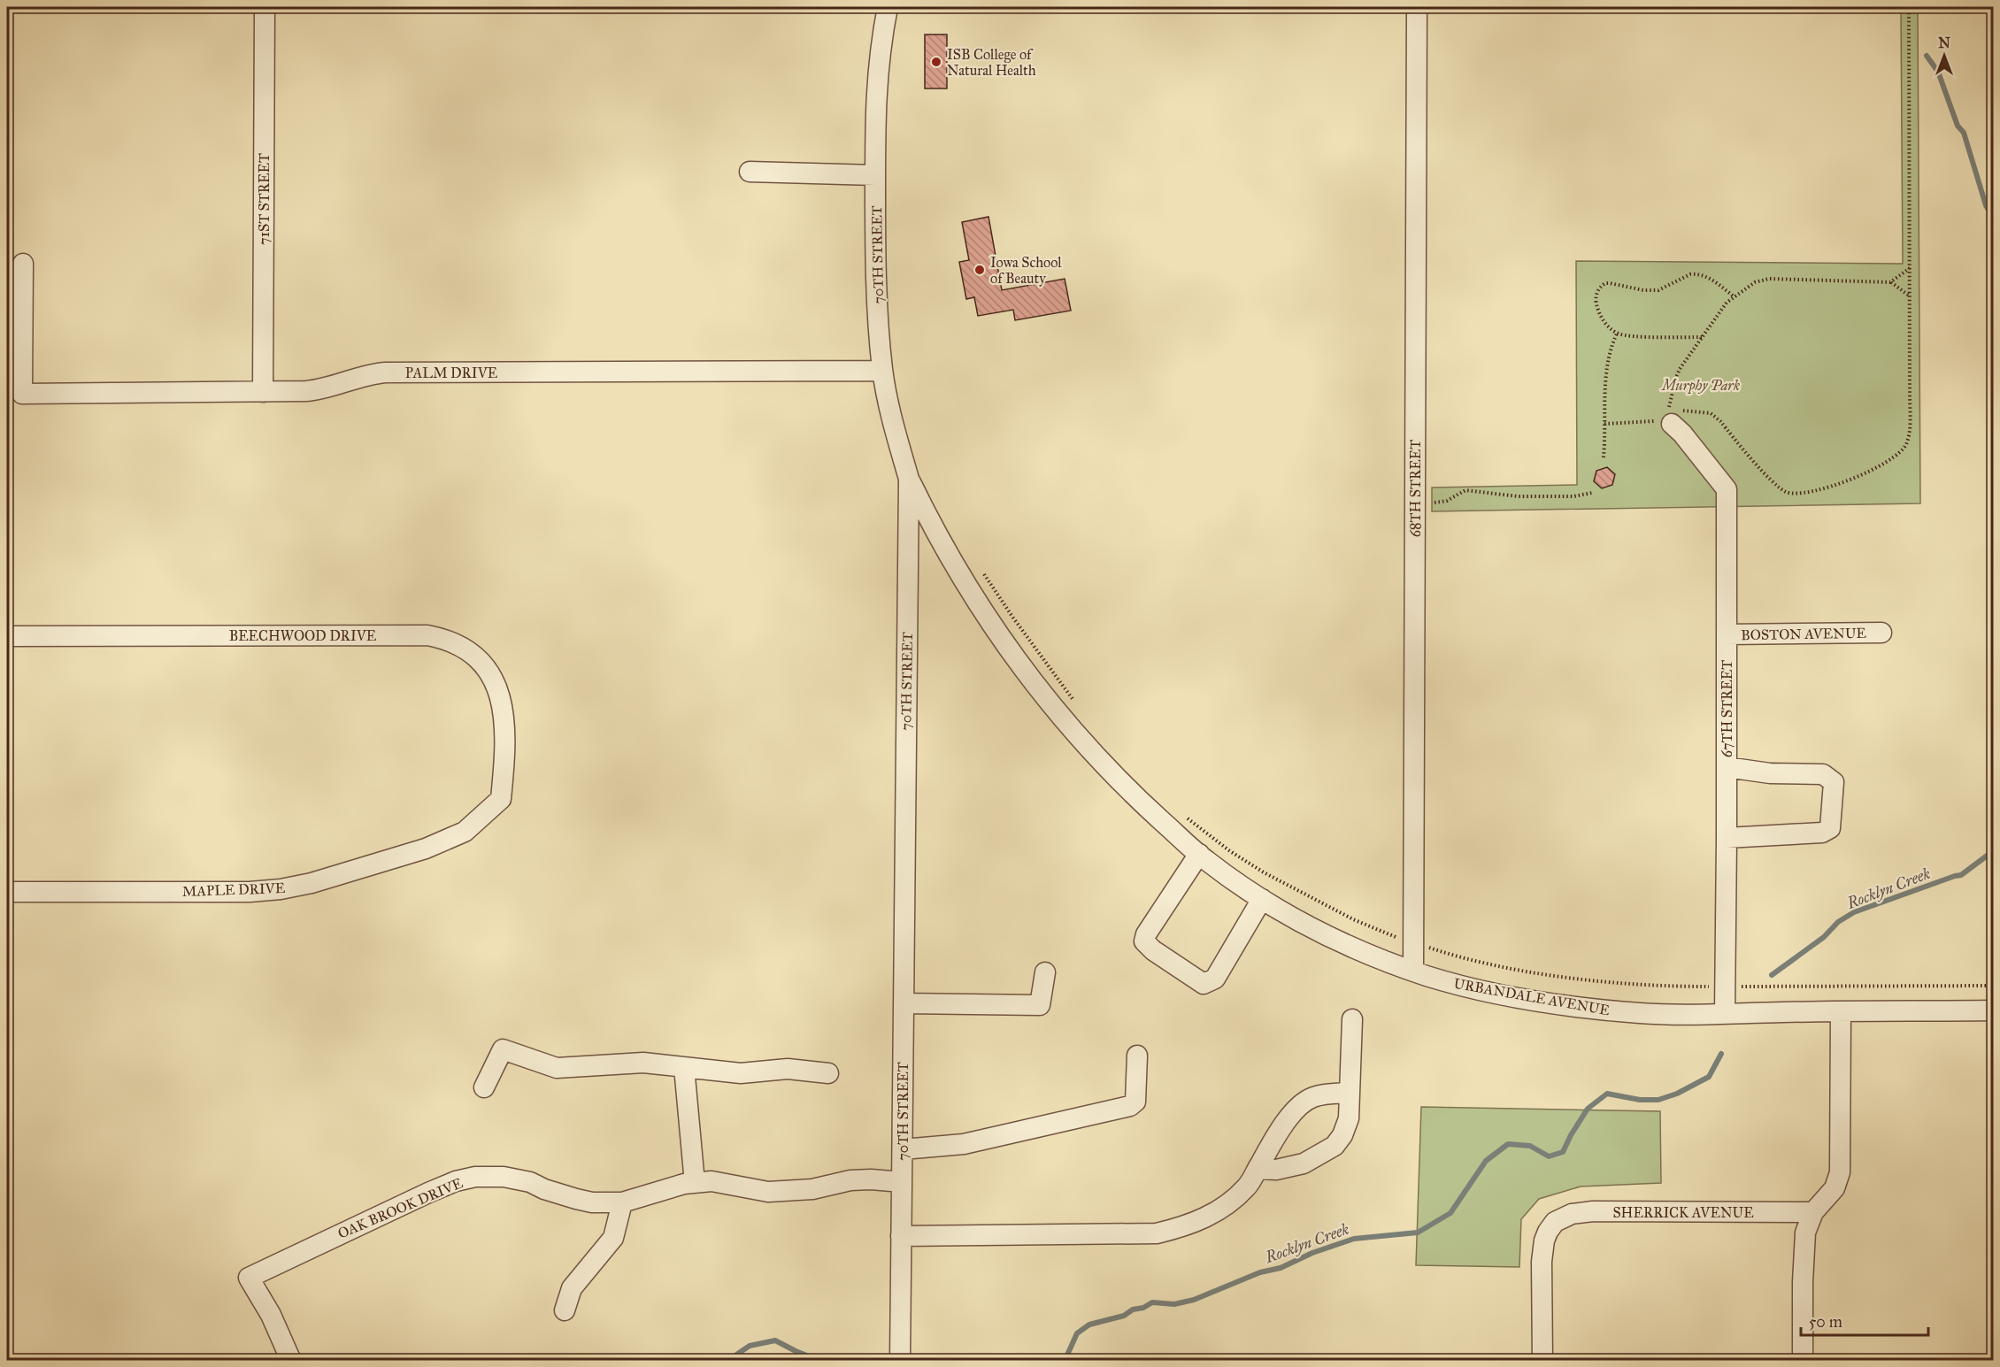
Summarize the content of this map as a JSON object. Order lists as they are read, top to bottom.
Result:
{
  "streets": {
    "street": [
      "71ST STREET",
      "70TH STREET",
      "PALM DRIVE",
      "68TH STREET",
      "BOSTON AVENUE",
      "BEECHWOOD DRIVE",
      "67TH STREET",
      "MAPLE DRIVE",
      "URBANDALE AVENUE",
      "OAK BROOK DRIVE",
      "SHERRICK AVENUE"
    ]
  },
  "crossings": [
    ["71ST STREET", "PALM DRIVE"],
    ["70TH STREET", "PALM DRIVE"],
    ["70TH STREET", "URBANDALE AVENUE"],
    ["70TH STREET", "OAK BROOK DRIVE"],
    ["68TH STREET", "URBANDALE AVENUE"],
    ["BOSTON AVENUE", "67TH STREET"],
    ["BEECHWOOD DRIVE", "MAPLE DRIVE"],
    ["67TH STREET", "URBANDALE AVENUE"]
  ],
  "water": ["Rocklyn Creek"],
  "parks": ["Murphy Park"],
  "places": ["ISB College of Natural Health", "Iowa School of Beauty"],
  "scale_bar": "50 m",
  "north": "top"
}
